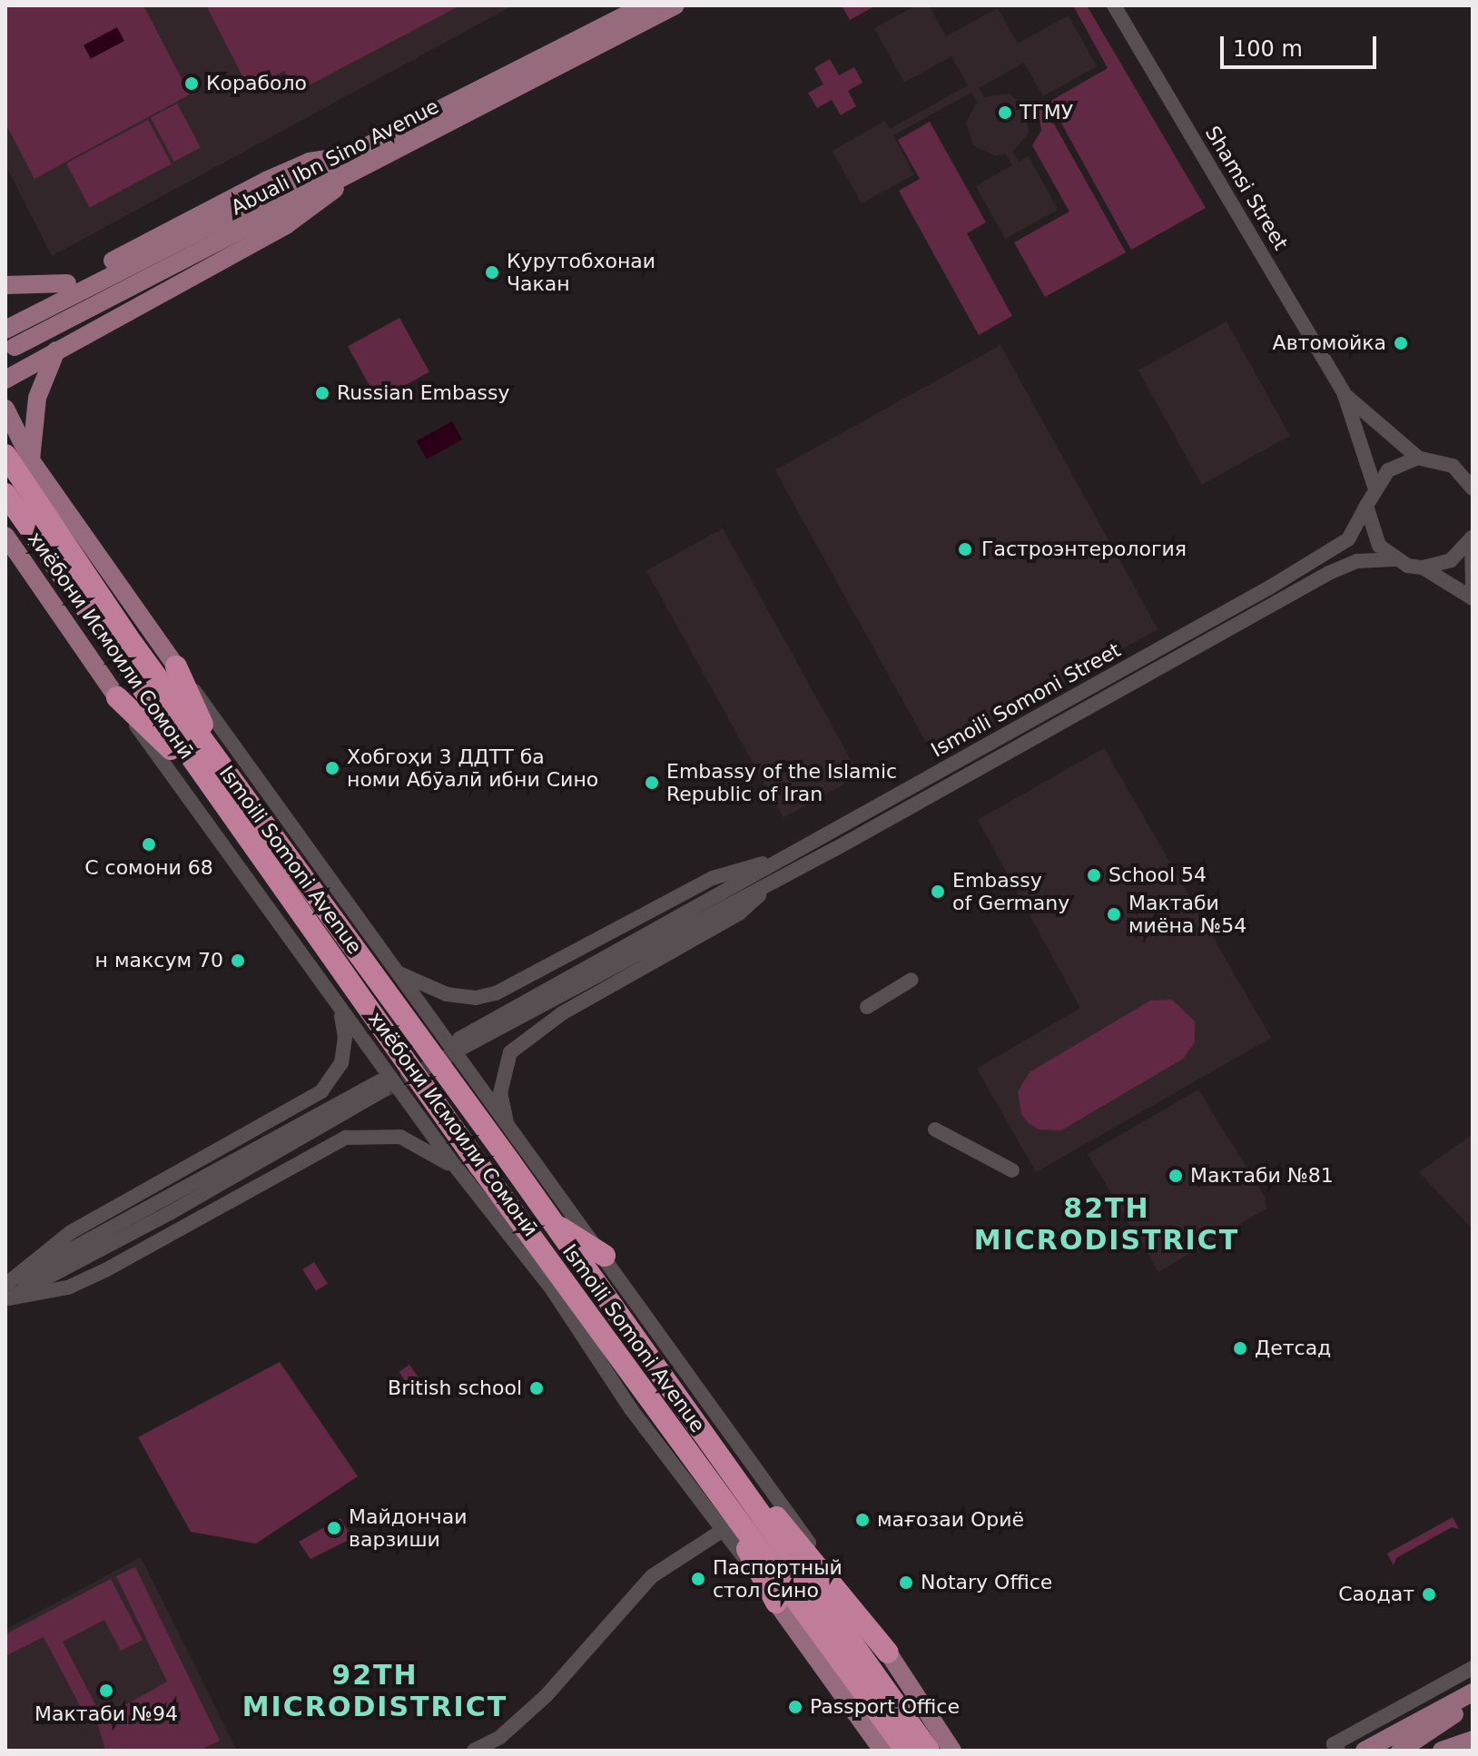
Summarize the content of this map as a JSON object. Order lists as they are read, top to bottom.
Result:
{
  "streets": {
    "highway": ["хиёбони Исмоили Сомонӣ", "Ismoili Somoni Avenue"],
    "main road": ["Abuali Ibn Sino Avenue"],
    "street": ["Shamsi Street", "Ismoili Somoni Street"]
  },
  "crossings": [
    ["хиёбони Исмоили Сомонӣ", "Ismoili Somoni Avenue"]
  ],
  "districts": ["82TH MICRODISTRICT", "92TH MICRODISTRICT"],
  "places": [
    "Кораболо",
    "ТГМУ",
    "Курутобхонаи Чакан",
    "Автомойка",
    "Russian Embassy",
    "Гастроэнтерология",
    "Хобгоҳи 3 ДДТТ ба номи Абӯалӣ ибни Сино",
    "Embassy of the Islamic Republic of Iran",
    "С сомони 68",
    "School 54",
    "Embassy of Germany",
    "Мактаби миёна №54",
    "н максум 70",
    "Мактаби №81",
    "Детсад",
    "British school",
    "мағозаи Ориё",
    "Майдончаи варзиши",
    "Паспортный стол Сино",
    "Notary Office",
    "Саодат",
    "Мактаби №94",
    "Passport Office"
  ],
  "scale_bar": "100 m"
}
